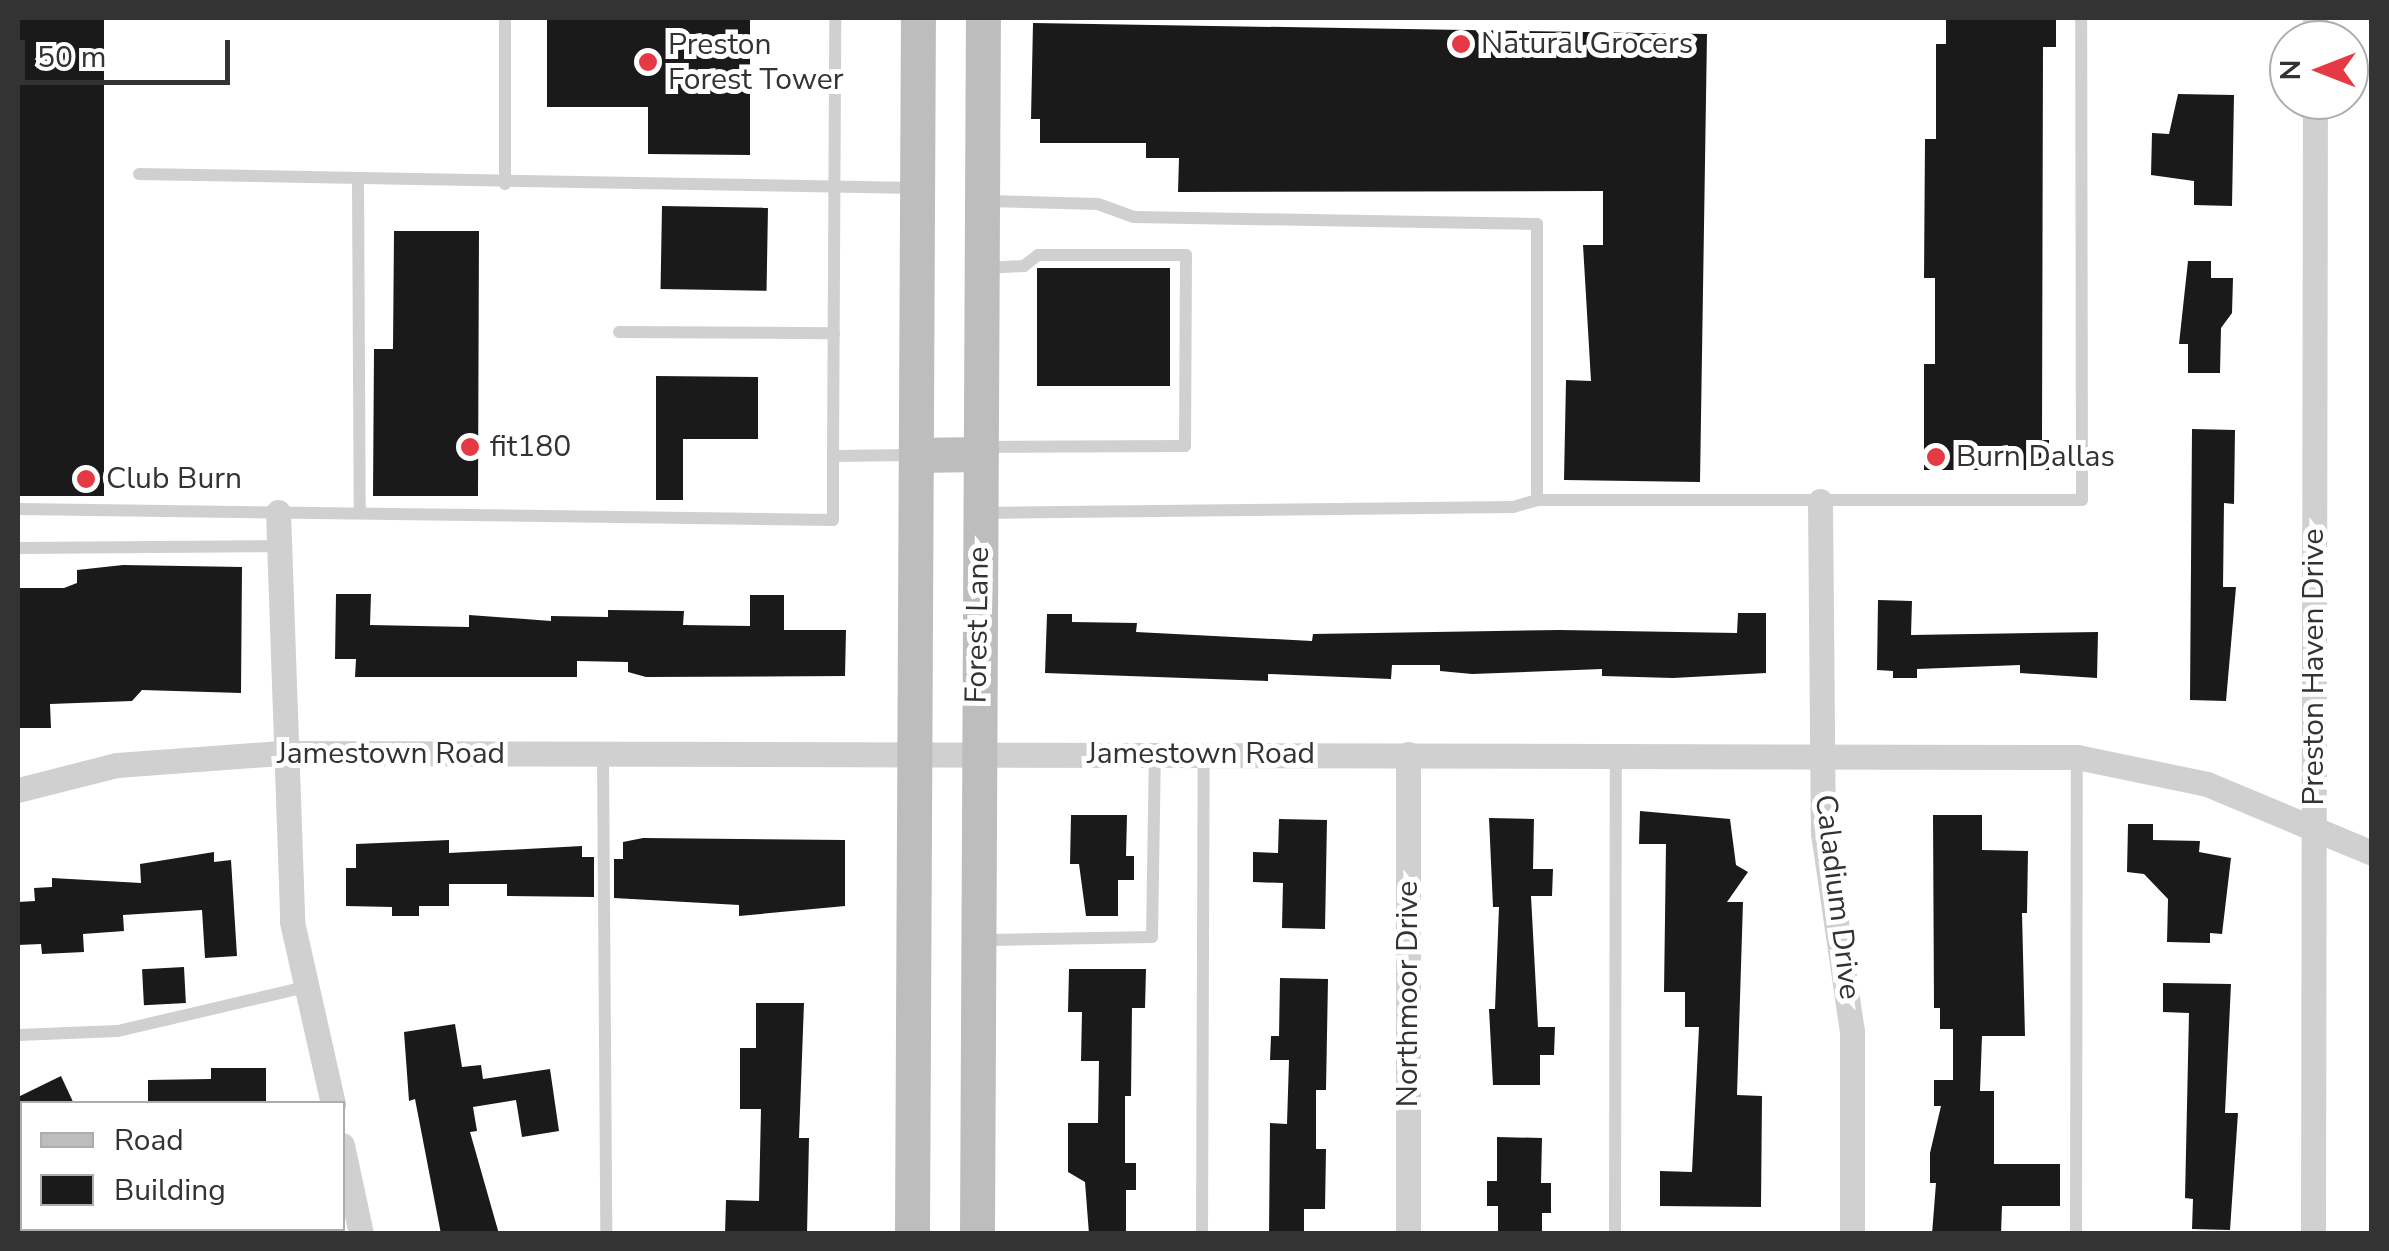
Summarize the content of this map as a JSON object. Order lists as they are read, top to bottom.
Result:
{
  "streets": {
    "main road": ["Forest Lane"],
    "street": [
      "Preston Haven Drive",
      "Jamestown Road",
      "Caladium Drive",
      "Northmoor Drive"
    ]
  },
  "crossings": [
    ["Forest Lane", "Jamestown Road"],
    ["Preston Haven Drive", "Jamestown Road"],
    ["Jamestown Road", "Caladium Drive"],
    ["Jamestown Road", "Northmoor Drive"]
  ],
  "places": [
    "Natural Grocers",
    "Preston Forest Tower",
    "fit180",
    "Burn Dallas",
    "Club Burn"
  ],
  "legend": ["Road", "Building"],
  "scale_bar": "50 m",
  "north": "left"
}
